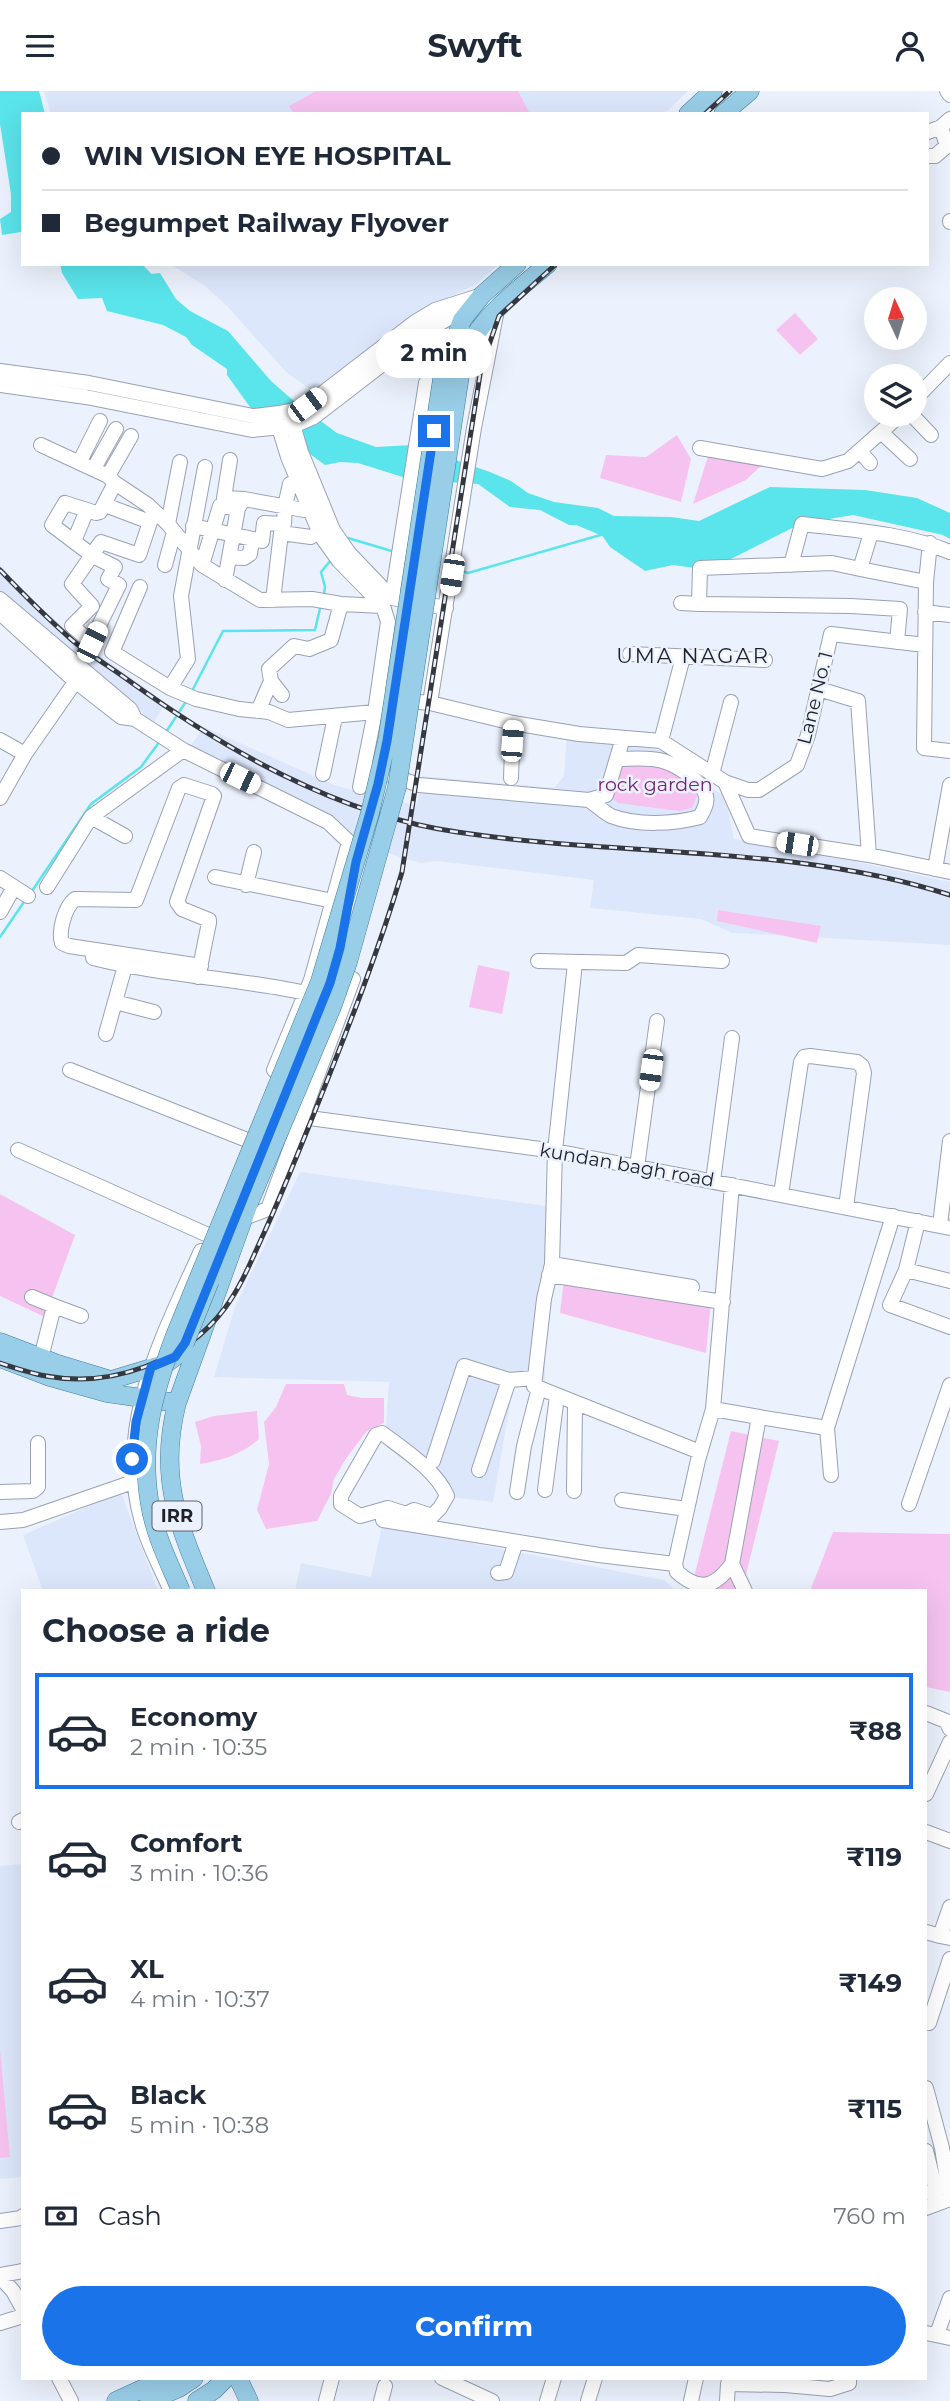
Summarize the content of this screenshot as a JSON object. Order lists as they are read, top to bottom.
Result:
{
  "streets": {
    "main road": ["IRR"],
    "street": ["Lane No. 1", "kundan bagh road"]
  },
  "districts": ["UMA NAGAR"],
  "parks": ["rock garden"],
  "north": "top",
  "page": {
    "header": "Swyft",
    "banner": ["WIN VISION EYE HOSPITAL", "Begumpet Railway Flyover"],
    "bubble": "2 min",
    "heading": "Choose a ride",
    "list": [
      {
        "name": "Economy",
        "note": "2 min · 10:35",
        "value": "₹88"
      },
      {
        "name": "Comfort",
        "note": "3 min · 10:36",
        "value": "₹119"
      },
      {
        "name": "XL",
        "note": "4 min · 10:37",
        "value": "₹149"
      },
      {
        "name": "Black",
        "note": "5 min · 10:38",
        "value": "₹115"
      }
    ],
    "pay": ["Cash", "760 m"],
    "buttons": "Confirm"
  }
}
